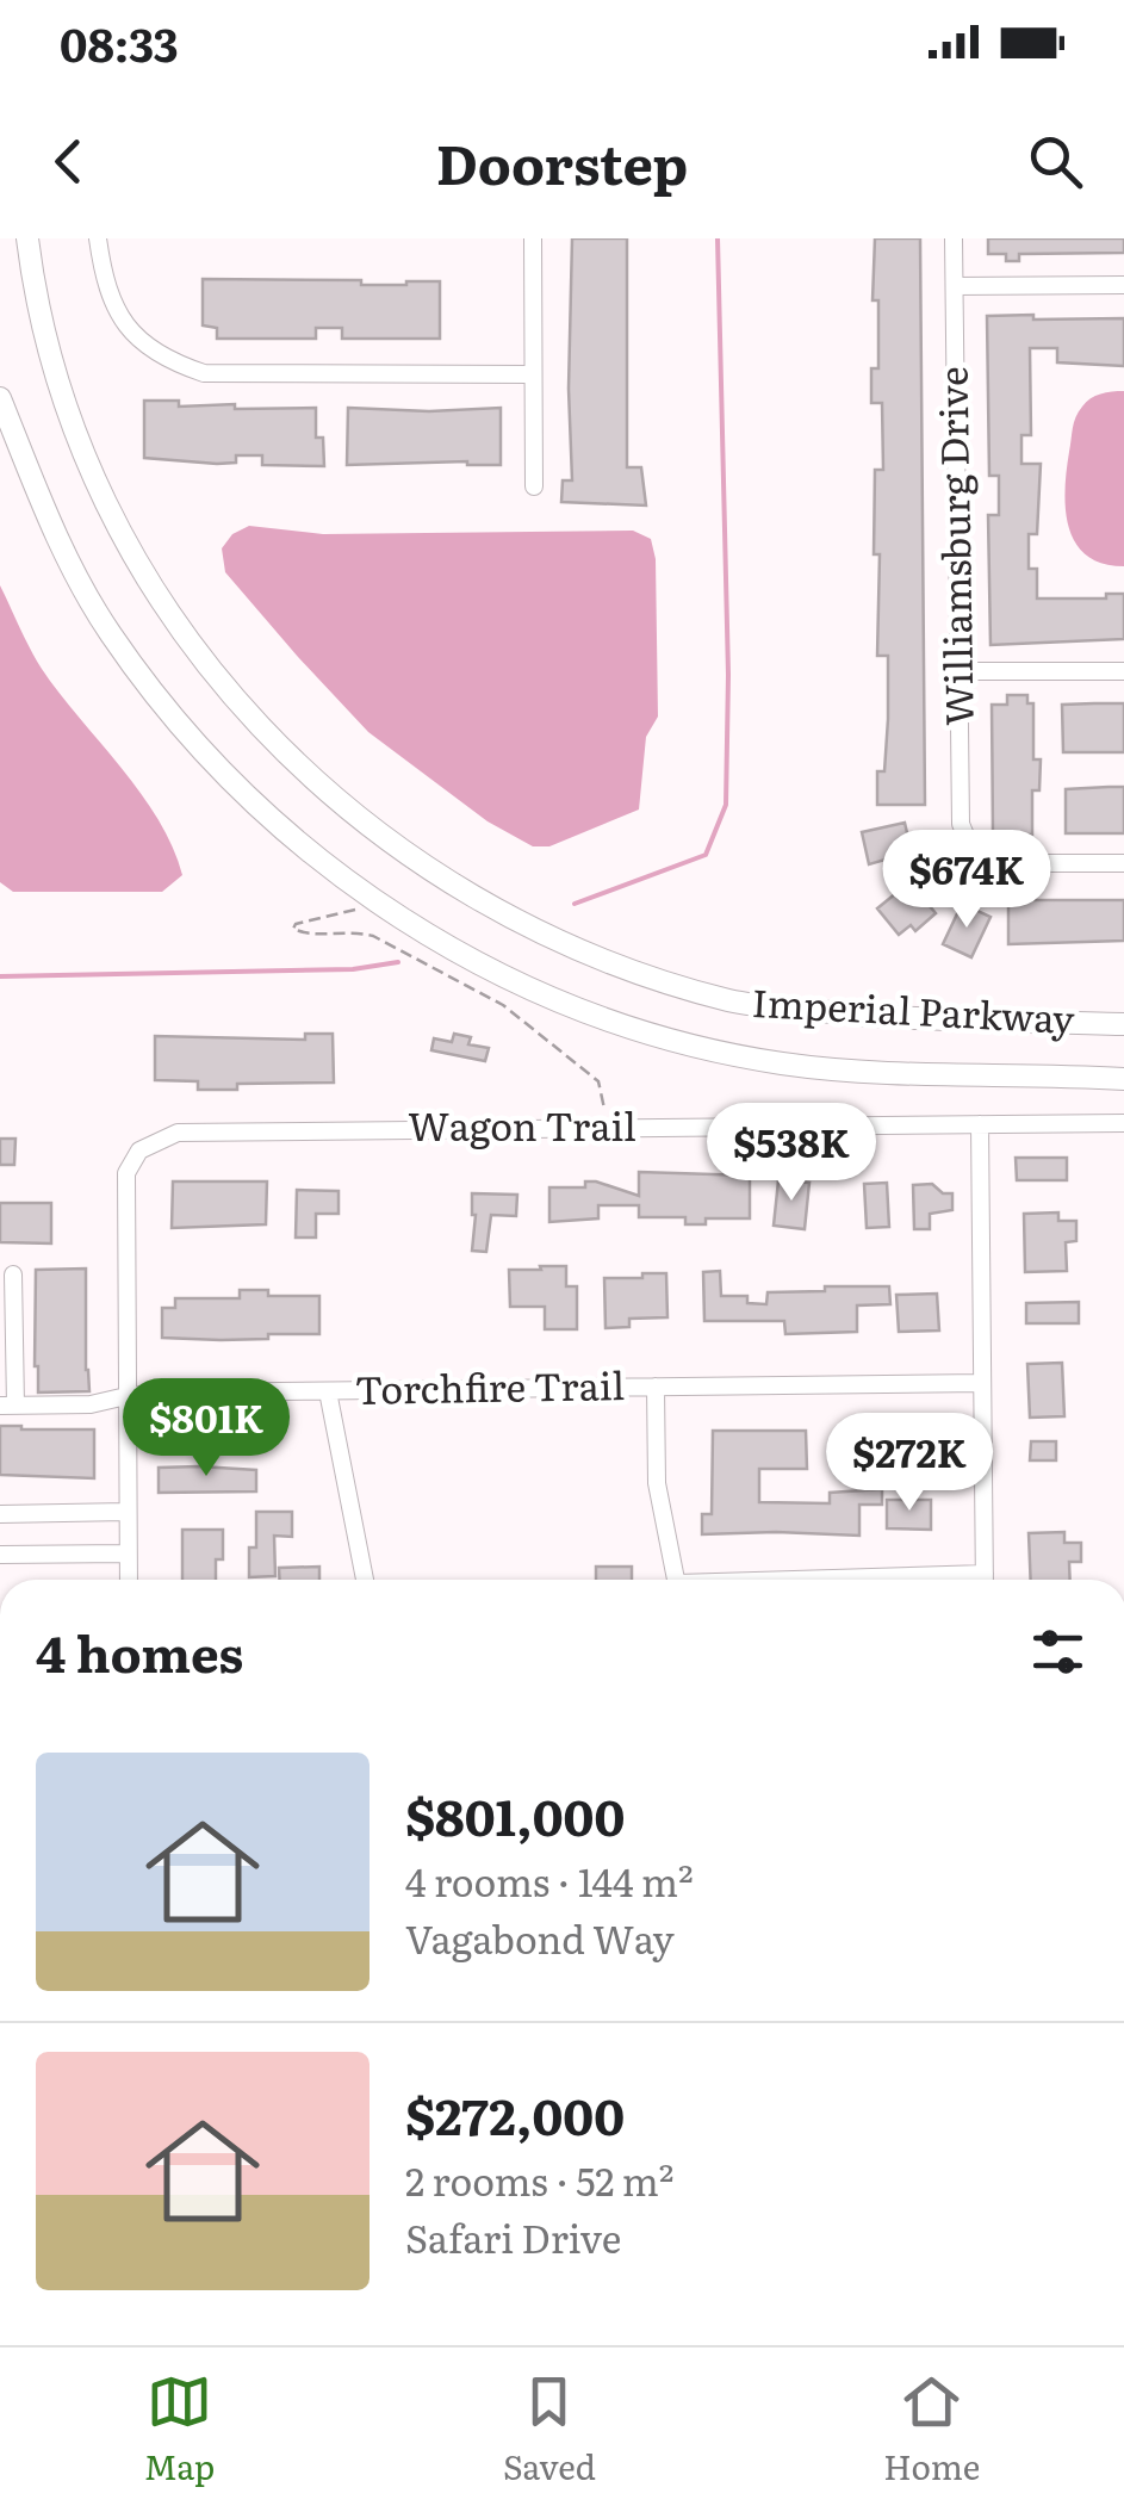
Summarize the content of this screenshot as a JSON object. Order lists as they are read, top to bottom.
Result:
{
  "streets": {
    "main road": ["Imperial Parkway"],
    "street": ["Williamsburg Drive", "Wagon Trail", "Torchfire Trail"]
  },
  "crossings": [
    ["Wagon Trail", "Torchfire Trail"]
  ],
  "page": {
    "status": "08:33",
    "header": "Doorstep",
    "price": [
      "$674K",
      "$538K",
      "$801K",
      "$272K"
    ],
    "heading": "4 homes",
    "list": [
      {
        "name": "$801,000",
        "note": "4 rooms · 144 m² · Vagabond Way"
      },
      {
        "name": "$272,000",
        "note": "2 rooms · 52 m² · Safari Drive"
      }
    ],
    "tabs": ["Map", "Saved", "Home"]
  }
}
